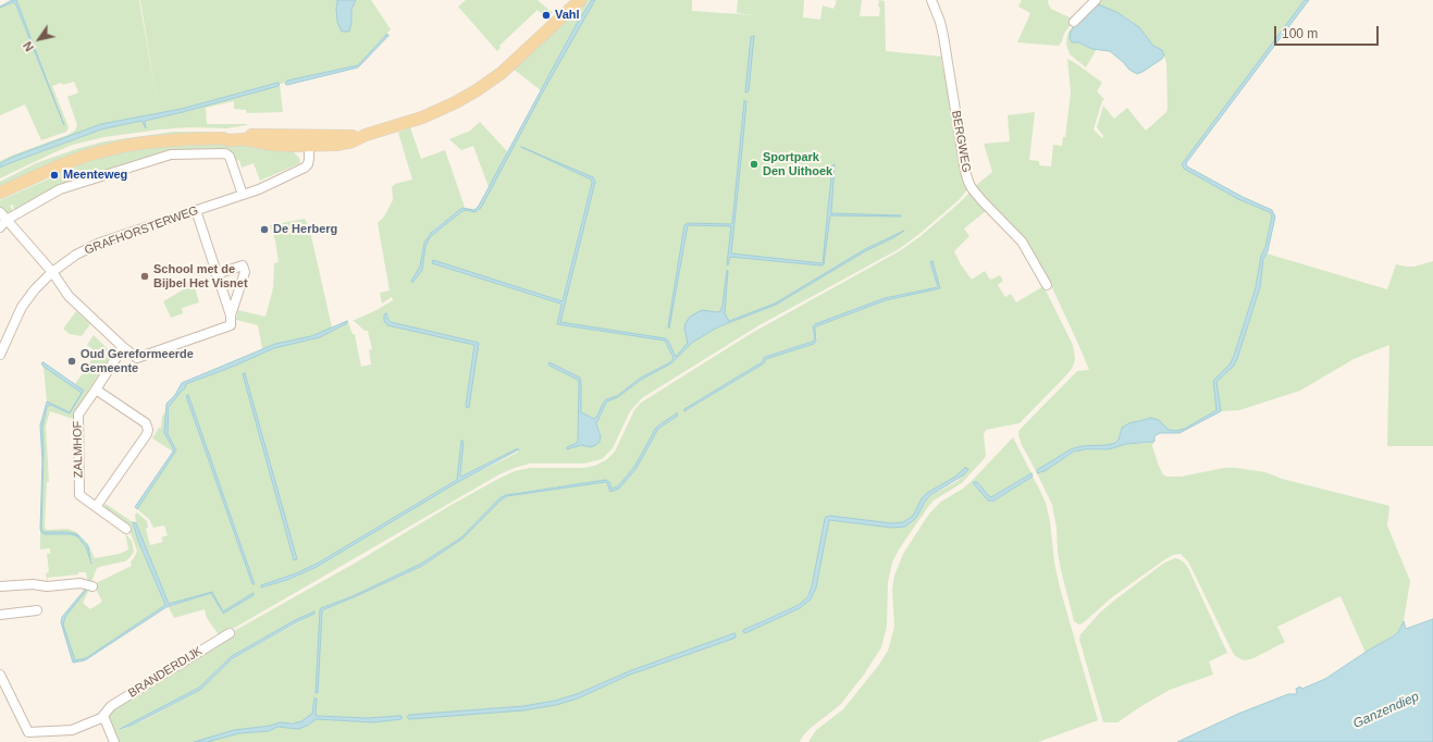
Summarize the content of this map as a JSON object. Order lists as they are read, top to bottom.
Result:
{
  "streets": {
    "street": [
      "BERGWEG",
      "GRAFHORSTERWEG",
      "ZALMHOF",
      "BRANDERDIJK"
    ]
  },
  "water": ["Ganzendiep"],
  "places": [
    "Vahl",
    "Sportpark Den Uithoek",
    "Meenteweg",
    "De Herberg",
    "School met de Bijbel Het Visnet",
    "Oud Gereformeerde Gemeente"
  ],
  "scale_bar": "100 m",
  "north": "bottom left"
}
